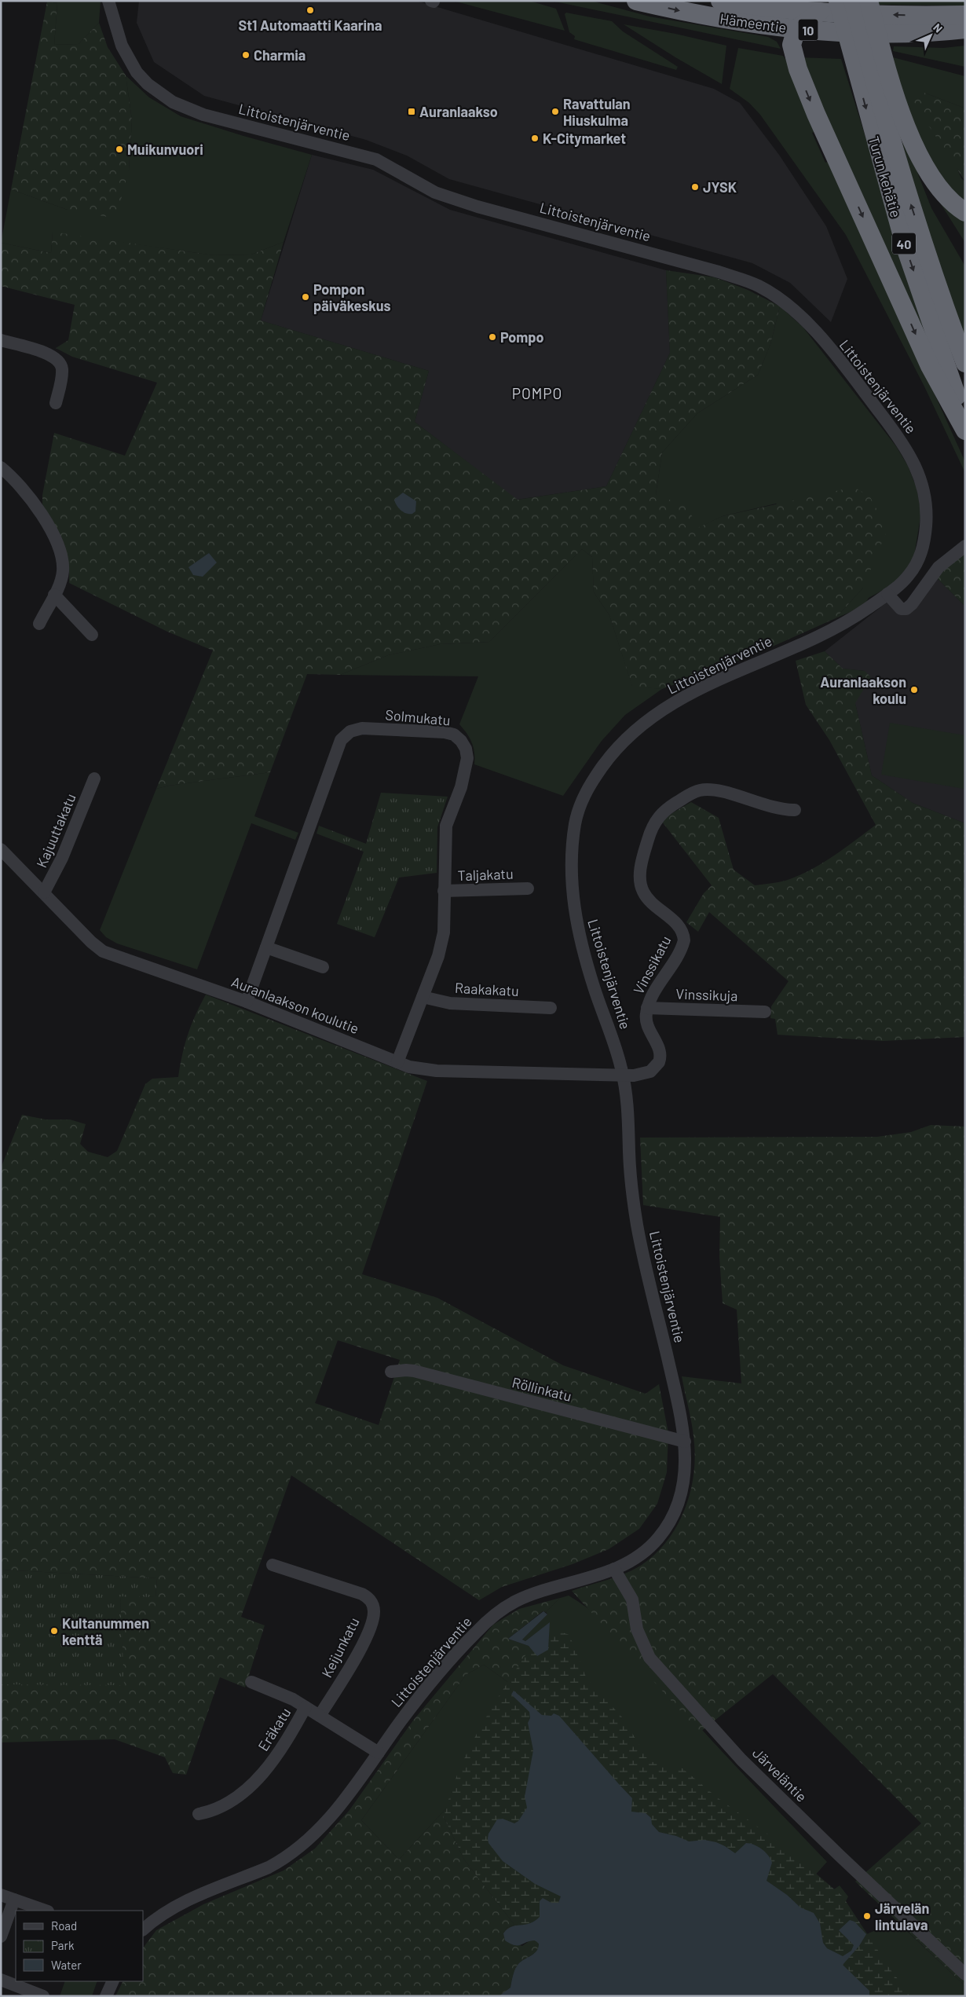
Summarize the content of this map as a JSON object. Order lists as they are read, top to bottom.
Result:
{
  "streets": {
    "highway": [
      "Hämeentie",
      "10",
      "Turun kehätie",
      "40"
    ],
    "street": [
      "Littoistenjärventie",
      "Solmukatu",
      "Kajuuttakatu",
      "Taljakatu",
      "Vinssikatu",
      "Raakakatu",
      "Vinssikuja",
      "Auranlaakson koulutie",
      "Röllinkatu",
      "Keijunkatu",
      "Eräkatu",
      "Järveläntie"
    ]
  },
  "crossings": [
    ["Littoistenjärventie", "Vinssikatu"],
    ["Littoistenjärventie", "Auranlaakson koulutie"],
    ["Littoistenjärventie", "Röllinkatu"],
    ["Littoistenjärventie", "Eräkatu"],
    ["Littoistenjärventie", "Järveläntie"],
    ["Solmukatu", "Taljakatu"],
    ["Solmukatu", "Raakakatu"],
    ["Solmukatu", "Auranlaakson koulutie"],
    ["Kajuuttakatu", "Auranlaakson koulutie"],
    ["Vinssikatu", "Vinssikuja"],
    ["Vinssikatu", "Auranlaakson koulutie"],
    ["Keijunkatu", "Eräkatu"]
  ],
  "districts": ["POMPO"],
  "places": {
    "other": [
      "St1 Automaatti Kaarina",
      "Charmia",
      "Ravattulan Hiuskulma",
      "K-Citymarket",
      "Muikunvuori",
      "JYSK",
      "Pompon päiväkeskus",
      "Pompo",
      "Auranlaakson koulu",
      "Kultanummen kenttä",
      "Järvelän lintulava"
    ],
    "transit": ["Auranlaakso"]
  },
  "legend": ["Road", "Park", "Water"],
  "north": "top right"
}
